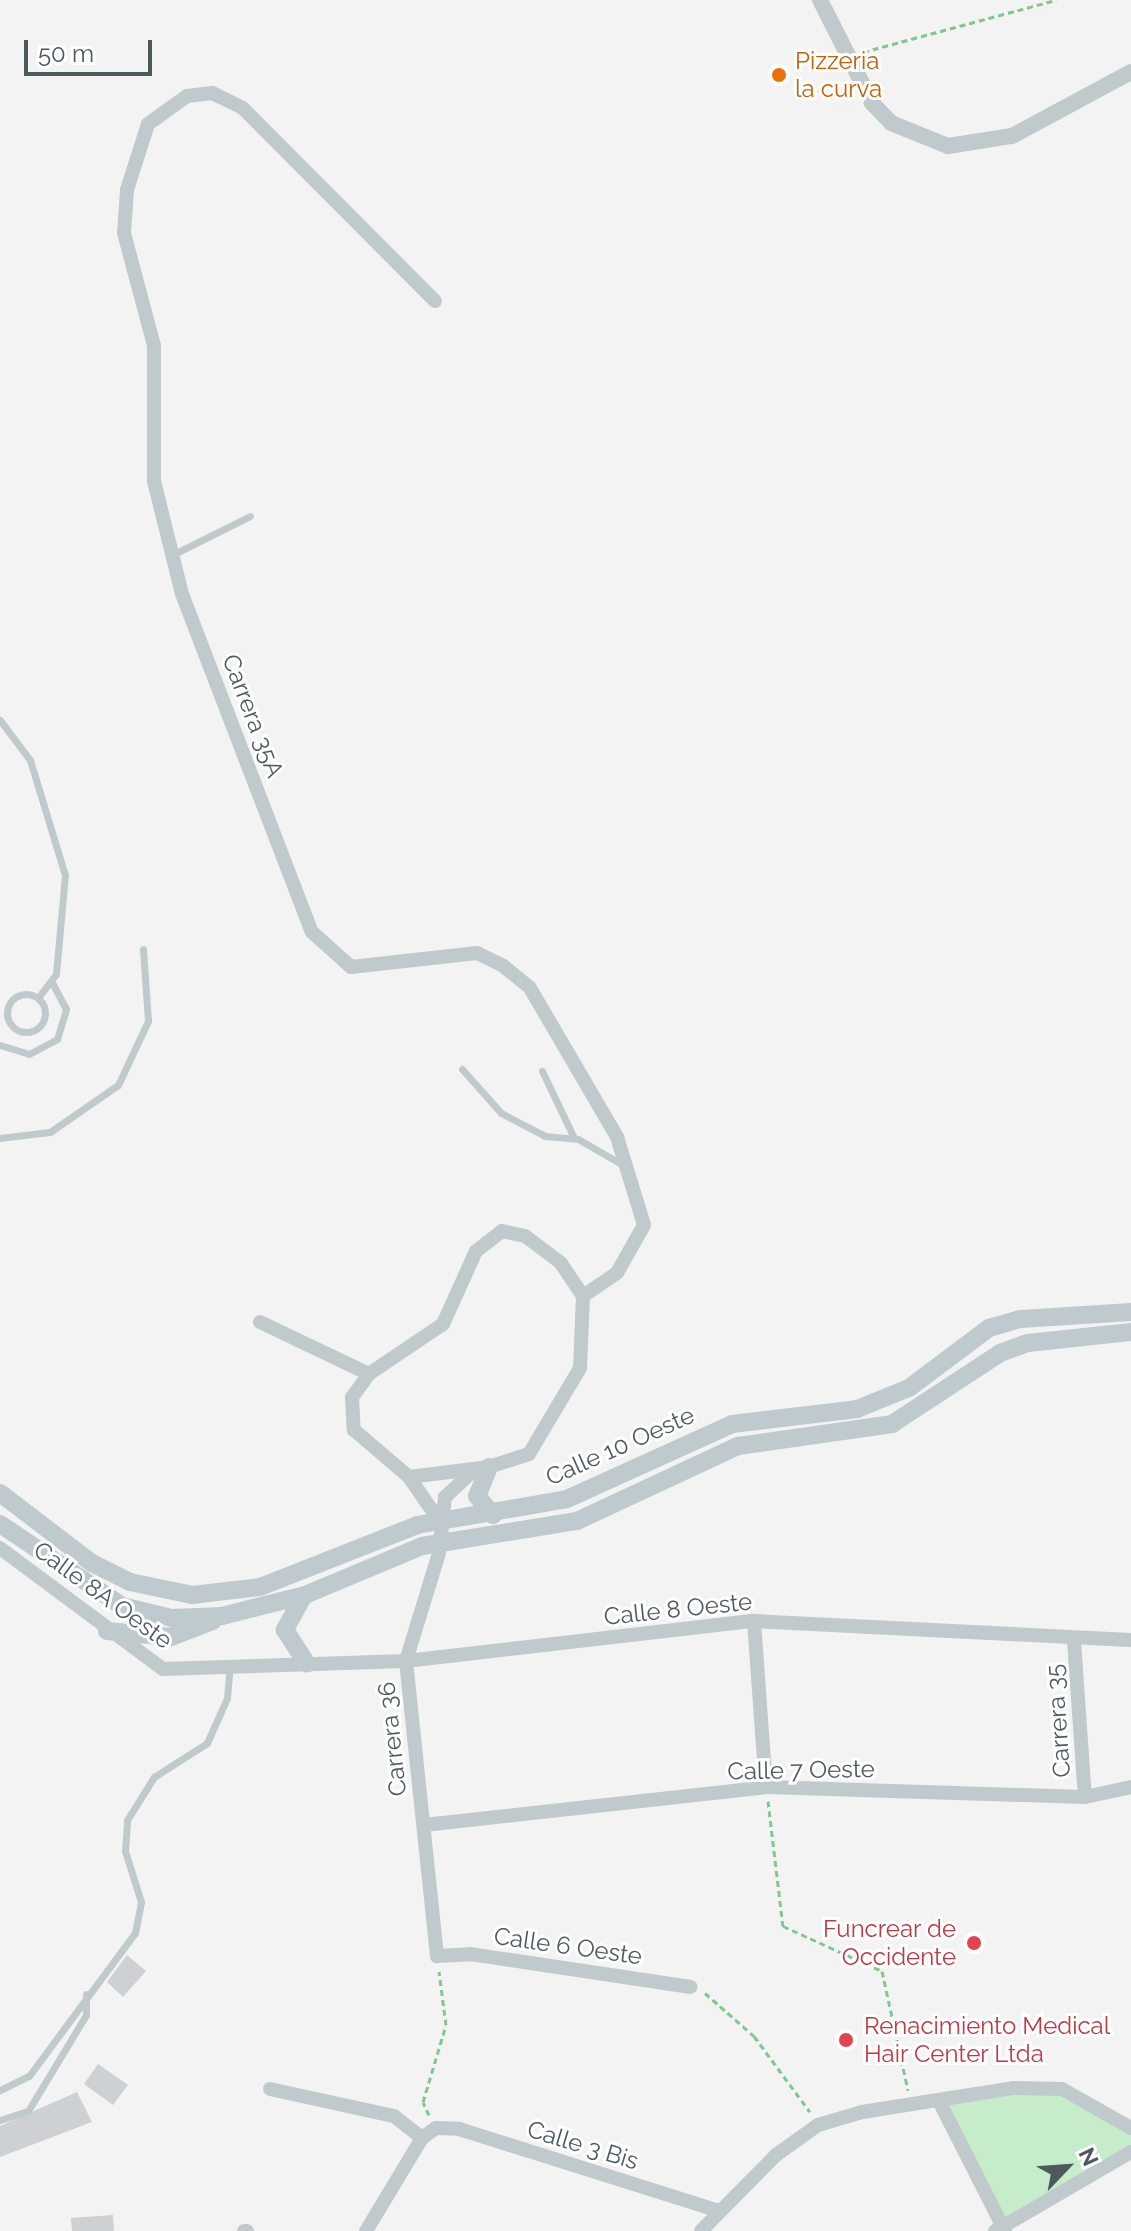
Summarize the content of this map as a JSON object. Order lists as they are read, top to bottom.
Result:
{
  "streets": {
    "main road": ["Calle 10 Oeste"],
    "street": [
      "Carrera 35A",
      "Calle 8A Oeste",
      "Calle 8 Oeste",
      "Carrera 35",
      "Carrera 36",
      "Calle 7 Oeste",
      "Calle 6 Oeste",
      "Calle 3 Bis"
    ]
  },
  "crossings": [
    ["Calle 10 Oeste", "Carrera 36"],
    ["Calle 8A Oeste", "Calle 8 Oeste"],
    ["Calle 8 Oeste", "Carrera 35"],
    ["Calle 8 Oeste", "Carrera 36"],
    ["Carrera 35", "Calle 7 Oeste"],
    ["Carrera 36", "Calle 7 Oeste"],
    ["Carrera 36", "Calle 6 Oeste"]
  ],
  "places": ["Pizzeria la curva", "Funcrear de Occidente", "Renacimiento Medical Hair Center Ltda"],
  "scale_bar": "50 m",
  "north": "top right"
}
